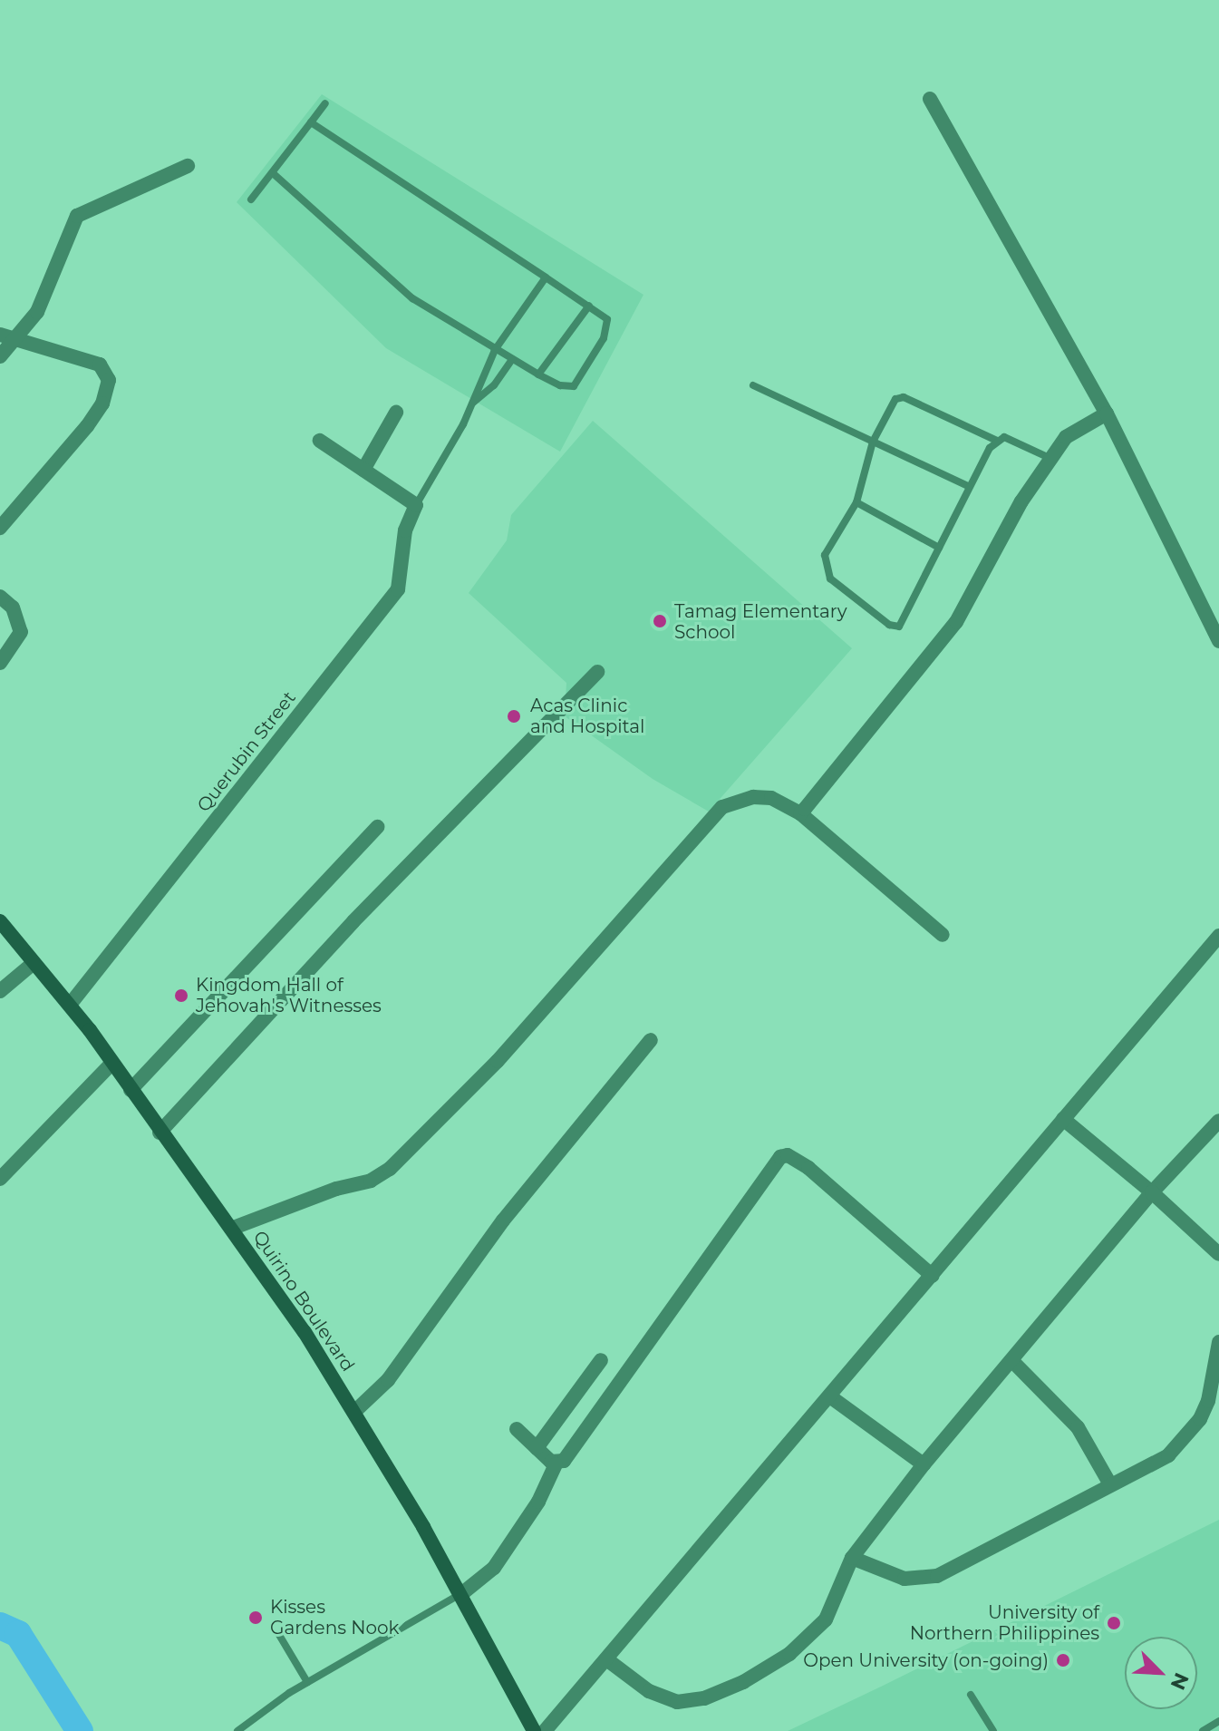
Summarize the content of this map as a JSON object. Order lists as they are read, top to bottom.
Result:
{
  "streets": {
    "main road": ["Quirino Boulevard"],
    "street": ["Querubin Street"]
  },
  "crossings": [
    ["Querubin Street", "Quirino Boulevard"]
  ],
  "places": [
    "Tamag Elementary School",
    "Acas Clinic and Hospital",
    "Kingdom Hall of Jehovah's Witnesses",
    "Kisses Gardens Nook",
    "University of Northern Philippines",
    "Open University (on-going)"
  ],
  "north": "bottom right"
}
